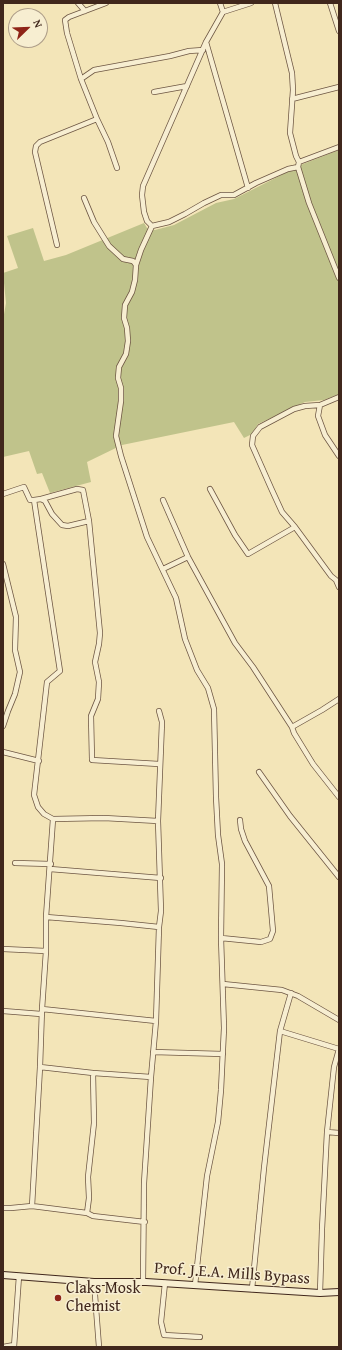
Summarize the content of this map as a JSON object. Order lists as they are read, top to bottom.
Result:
{
  "streets": {
    "street": ["Prof. J.E.A. Mills Bypass"]
  },
  "places": ["Claks Mosk Chemist"],
  "north": "top right"
}
